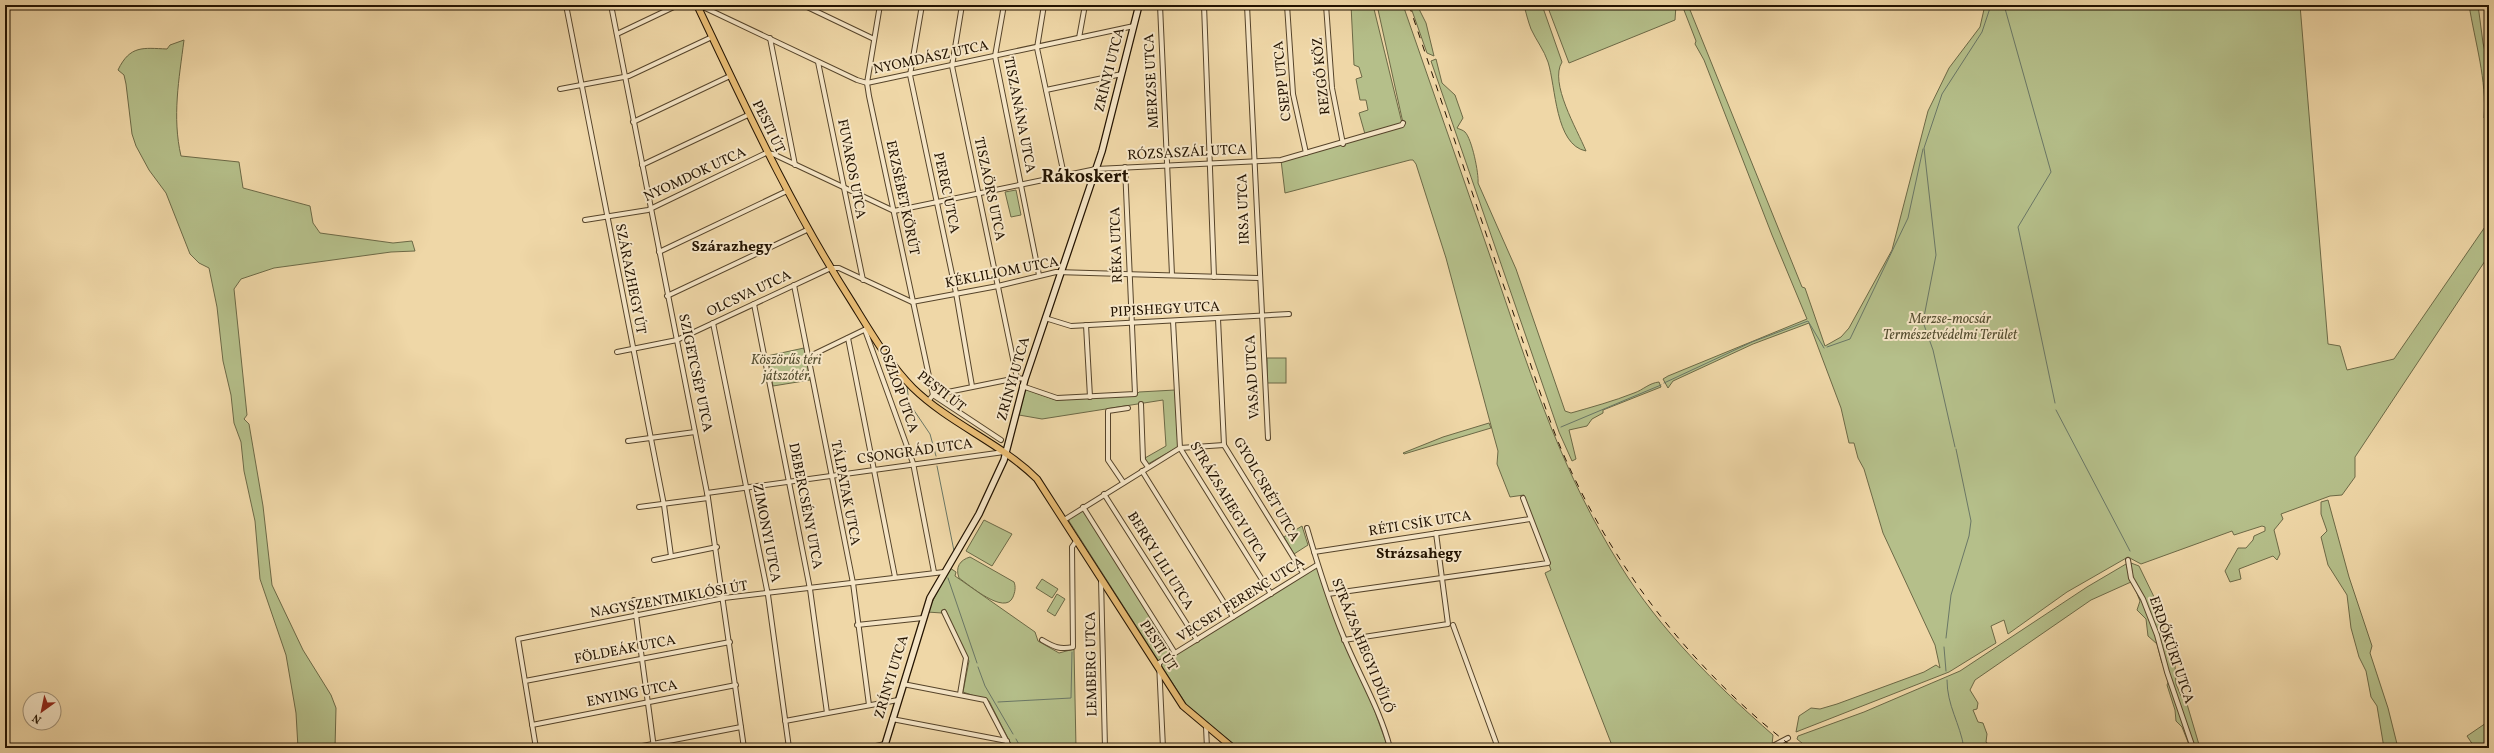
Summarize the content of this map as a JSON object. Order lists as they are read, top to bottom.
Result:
{
  "streets": {
    "main road": ["ZRÍNYI UTCA", "PESTI ÚT"],
    "street": [
      "NYOMDÁSZ UTCA",
      "REZGŐ KÖZ",
      "MERZSE UTCA",
      "CSEPP UTCA",
      "TISZANÁNA UTCA",
      "RÓZSASZÁL UTCA",
      "FUVAROS UTCA",
      "NYOMDOK UTCA",
      "TISZAÖRS UTCA",
      "PEREC UTCA",
      "ERZSÉBET KÖRÚT",
      "IRSA UTCA",
      "RÉKA UTCA",
      "KÉKLILIOM UTCA",
      "SZÁRAZHEGY ÚT",
      "OLCSVA UTCA",
      "PIPISHEGY UTCA",
      "SZIGETCSÉP UTCA",
      "VASAD UTCA",
      "OSZLOP UTCA",
      "CSONGRÁD UTCA",
      "GYOLCSRÉT UTCA",
      "TÁLPATAK UTCA",
      "STRÁZSAHEGY UTCA",
      "DEBERCSÉNY UTCA",
      "RÉTI CSÍK UTCA",
      "ZIMONYI UTCA",
      "BERKY LILI UTCA",
      "NAGYSZENTMIKLÓSI ÚT",
      "VECSEY FERENC UTCA",
      "STRÁZSAHEGYI DŰLŐ",
      "FÖLDEÁK UTCA",
      "ERDŐKÜRT UTCA",
      "LEMBERG UTCA",
      "ENYING UTCA"
    ]
  },
  "crossings": [
    ["NYOMDÁSZ UTCA", "ZRÍNYI UTCA"],
    ["NYOMDÁSZ UTCA", "TISZANÁNA UTCA"],
    ["NYOMDÁSZ UTCA", "PESTI ÚT"],
    ["NYOMDÁSZ UTCA", "FUVAROS UTCA"],
    ["NYOMDÁSZ UTCA", "TISZAÖRS UTCA"],
    ["NYOMDÁSZ UTCA", "PEREC UTCA"],
    ["NYOMDÁSZ UTCA", "ERZSÉBET KÖRÚT"],
    ["ZRÍNYI UTCA", "PESTI ÚT"],
    ["ZRÍNYI UTCA", "RÓZSASZÁL UTCA"],
    ["ZRÍNYI UTCA", "KÉKLILIOM UTCA"],
    ["ZRÍNYI UTCA", "PIPISHEGY UTCA"],
    ["ZRÍNYI UTCA", "CSONGRÁD UTCA"],
    ["ZRÍNYI UTCA", "NAGYSZENTMIKLÓSI ÚT"],
    ["REZGŐ KÖZ", "RÓZSASZÁL UTCA"],
    ["MERZSE UTCA", "RÓZSASZÁL UTCA"],
    ["MERZSE UTCA", "KÉKLILIOM UTCA"],
    ["CSEPP UTCA", "RÓZSASZÁL UTCA"],
    ["TISZANÁNA UTCA", "RÓZSASZÁL UTCA"],
    ["TISZANÁNA UTCA", "KÉKLILIOM UTCA"],
    ["PESTI ÚT", "NYOMDOK UTCA"],
    ["PESTI ÚT", "ERZSÉBET KÖRÚT"],
    ["PESTI ÚT", "OLCSVA UTCA"],
    ["PESTI ÚT", "OSZLOP UTCA"],
    ["PESTI ÚT", "CSONGRÁD UTCA"],
    ["PESTI ÚT", "VECSEY FERENC UTCA"],
    ["PESTI ÚT", "LEMBERG UTCA"],
    ["RÓZSASZÁL UTCA", "TISZAÖRS UTCA"],
    ["RÓZSASZÁL UTCA", "PEREC UTCA"],
    ["RÓZSASZÁL UTCA", "ERZSÉBET KÖRÚT"],
    ["RÓZSASZÁL UTCA", "IRSA UTCA"],
    ["RÓZSASZÁL UTCA", "RÉKA UTCA"],
    ["NYOMDOK UTCA", "SZÁRAZHEGY ÚT"],
    ["NYOMDOK UTCA", "SZIGETCSÉP UTCA"],
    ["TISZAÖRS UTCA", "KÉKLILIOM UTCA"],
    ["PEREC UTCA", "KÉKLILIOM UTCA"],
    ["ERZSÉBET KÖRÚT", "KÉKLILIOM UTCA"],
    ["IRSA UTCA", "KÉKLILIOM UTCA"],
    ["IRSA UTCA", "PIPISHEGY UTCA"],
    ["IRSA UTCA", "VASAD UTCA"],
    ["RÉKA UTCA", "KÉKLILIOM UTCA"],
    ["RÉKA UTCA", "PIPISHEGY UTCA"],
    ["SZÁRAZHEGY ÚT", "OLCSVA UTCA"],
    ["SZÁRAZHEGY ÚT", "CSONGRÁD UTCA"],
    ["OLCSVA UTCA", "SZIGETCSÉP UTCA"],
    ["OLCSVA UTCA", "TÁLPATAK UTCA"],
    ["OLCSVA UTCA", "DEBERCSÉNY UTCA"],
    ["OLCSVA UTCA", "ZIMONYI UTCA"],
    ["PIPISHEGY UTCA", "VASAD UTCA"],
    ["PIPISHEGY UTCA", "GYOLCSRÉT UTCA"],
    ["PIPISHEGY UTCA", "STRÁZSAHEGY UTCA"],
    ["SZIGETCSÉP UTCA", "CSONGRÁD UTCA"],
    ["SZIGETCSÉP UTCA", "NAGYSZENTMIKLÓSI ÚT"],
    ["SZIGETCSÉP UTCA", "FÖLDEÁK UTCA"],
    ["SZIGETCSÉP UTCA", "ENYING UTCA"],
    ["OSZLOP UTCA", "CSONGRÁD UTCA"],
    ["OSZLOP UTCA", "NAGYSZENTMIKLÓSI ÚT"],
    ["CSONGRÁD UTCA", "TÁLPATAK UTCA"],
    ["CSONGRÁD UTCA", "DEBERCSÉNY UTCA"],
    ["CSONGRÁD UTCA", "ZIMONYI UTCA"],
    ["GYOLCSRÉT UTCA", "VECSEY FERENC UTCA"],
    ["TÁLPATAK UTCA", "NAGYSZENTMIKLÓSI ÚT"],
    ["STRÁZSAHEGY UTCA", "VECSEY FERENC UTCA"],
    ["DEBERCSÉNY UTCA", "NAGYSZENTMIKLÓSI ÚT"],
    ["RÉTI CSÍK UTCA", "STRÁZSAHEGYI DŰLŐ"],
    ["ZIMONYI UTCA", "NAGYSZENTMIKLÓSI ÚT"],
    ["BERKY LILI UTCA", "VECSEY FERENC UTCA"],
    ["NAGYSZENTMIKLÓSI ÚT", "FÖLDEÁK UTCA"],
    ["VECSEY FERENC UTCA", "STRÁZSAHEGYI DŰLŐ"]
  ],
  "districts": ["Rákoskert", "Szárazhegy", "Strázsahegy"],
  "parks": ["Merzse-mocsár Természetvédelmi Terület", "Köszörűs téri játszótér"],
  "north": "bottom left"
}
